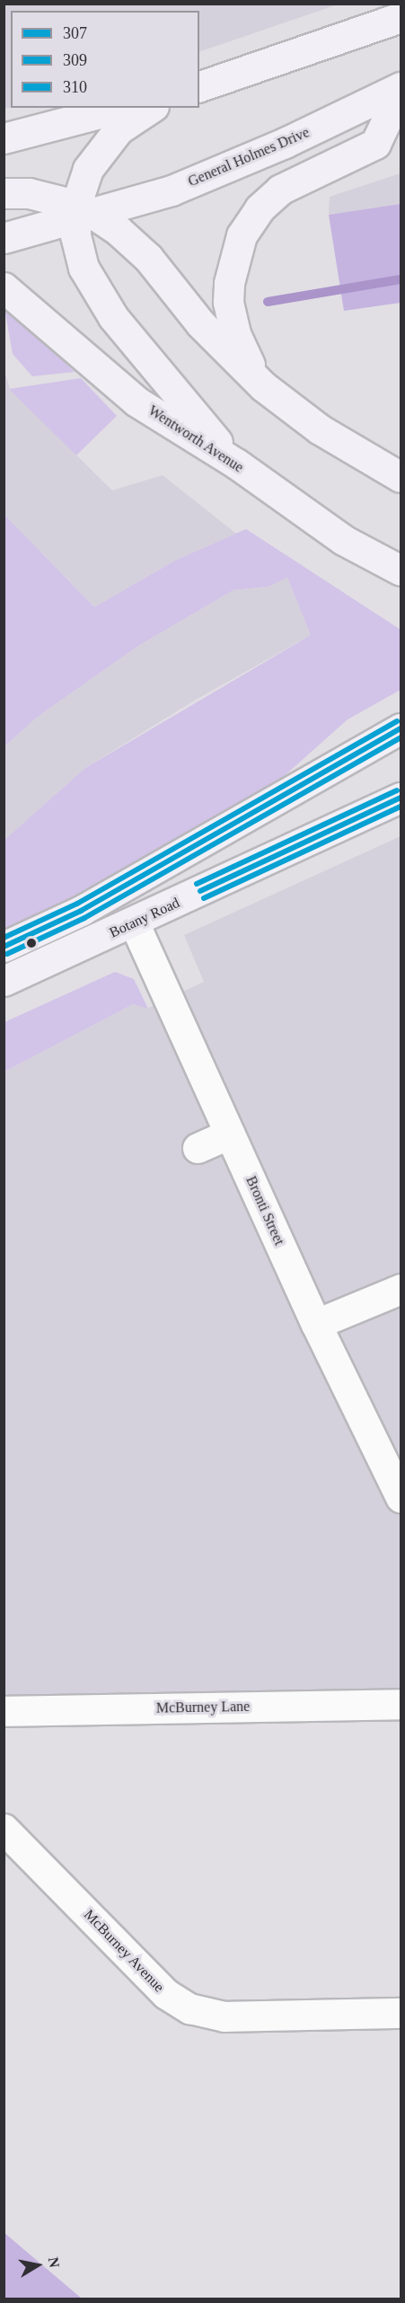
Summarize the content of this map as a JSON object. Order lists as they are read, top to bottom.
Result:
{
  "streets": {
    "main road": ["General Holmes Drive", "Wentworth Avenue", "Botany Road"],
    "street": ["Bronti Street", "McBurney Lane", "McBurney Avenue"]
  },
  "crossings": [
    ["Botany Road", "Bronti Street"]
  ],
  "lines": ["transit line 310", "transit line 307", "transit line 309"],
  "legend": ["307", "309", "310"],
  "north": "right"
}
